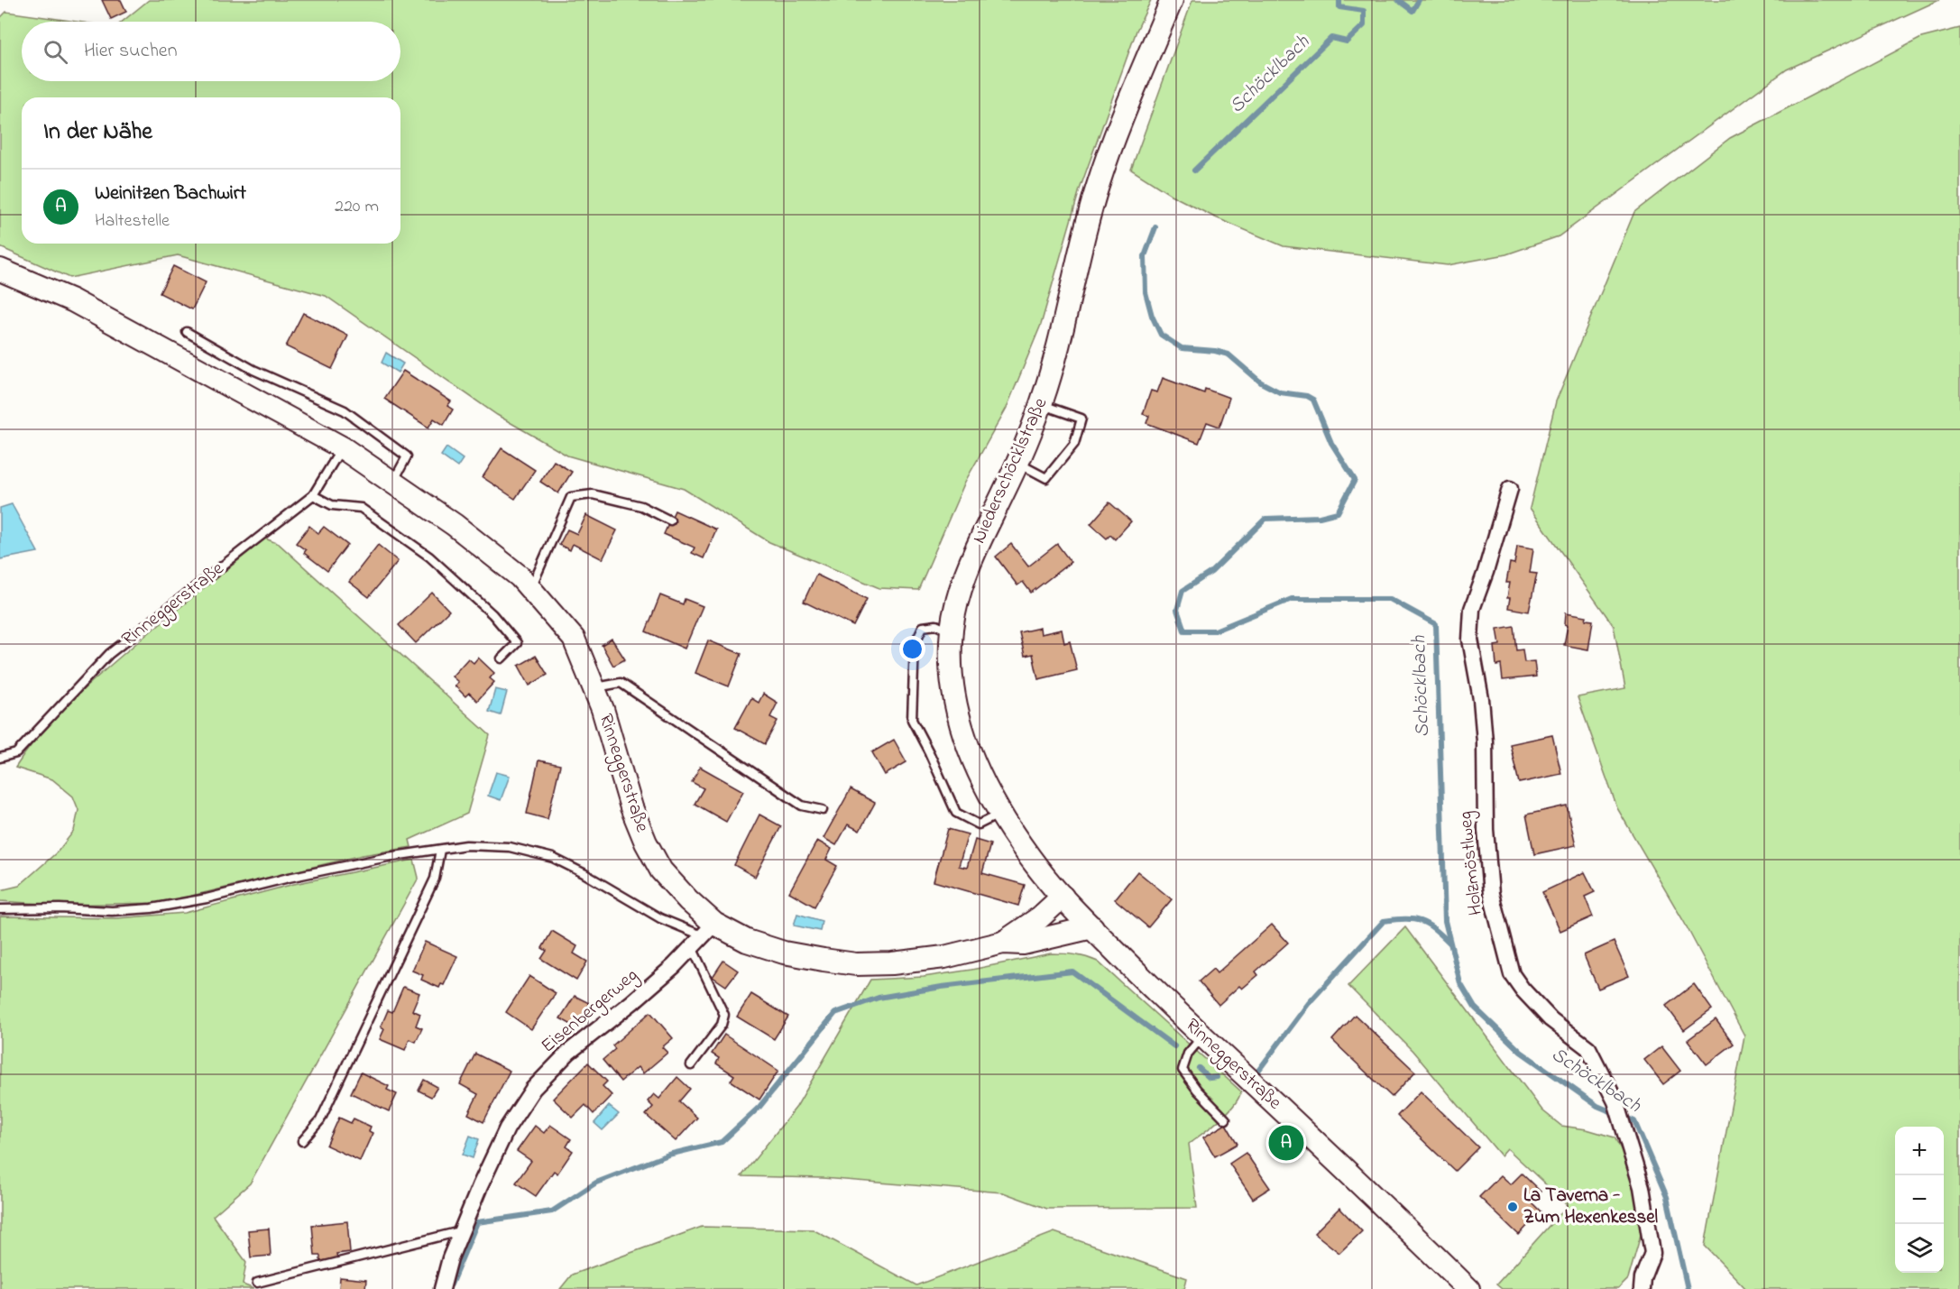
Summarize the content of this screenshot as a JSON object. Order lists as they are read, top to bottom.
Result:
{
  "streets": {
    "main road": ["Niederschöcklstraße", "Rinneggerstraße"],
    "street": ["Holzmöstlweg", "Eisenbergerweg"]
  },
  "crossings": [
    ["Niederschöcklstraße", "Rinneggerstraße"],
    ["Rinneggerstraße", "Eisenbergerweg"]
  ],
  "water": ["Schöcklbach"],
  "places": ["La Taverna - Zum Hexenkessel"],
  "page": {
    "search": "Hier suchen",
    "heading": "In der Nähe",
    "list": [
      {
        "mark": "A",
        "name": "Weinitzen Bachwirt",
        "note": "Haltestelle",
        "value": "220 m"
      }
    ],
    "pins": "A",
    "map_buttons": ["+", "−"]
  }
}
